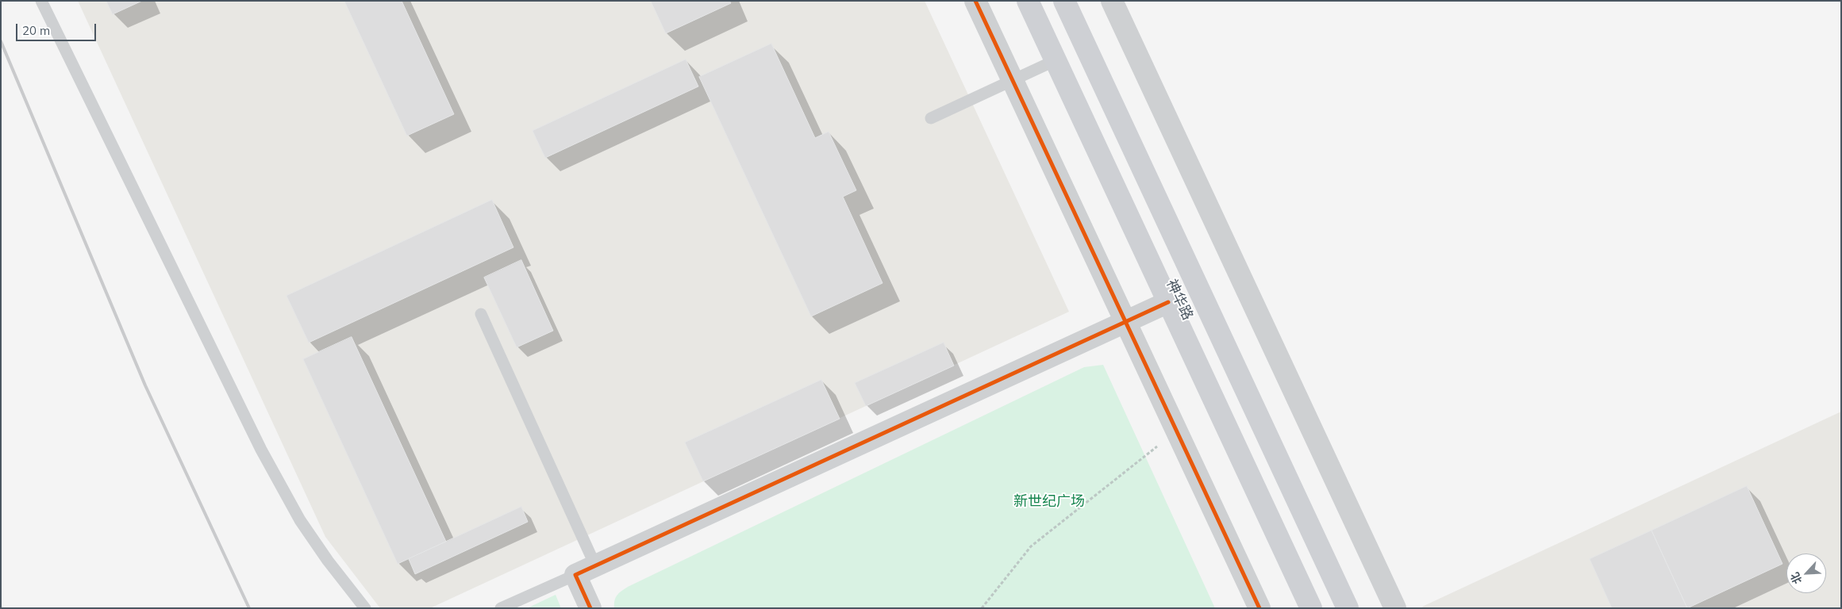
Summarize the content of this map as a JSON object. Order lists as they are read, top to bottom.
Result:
{
  "streets": {
    "main road": ["神华路"]
  },
  "parks": ["新世纪广场"],
  "scale_bar": "20 m",
  "north": "bottom left"
}
